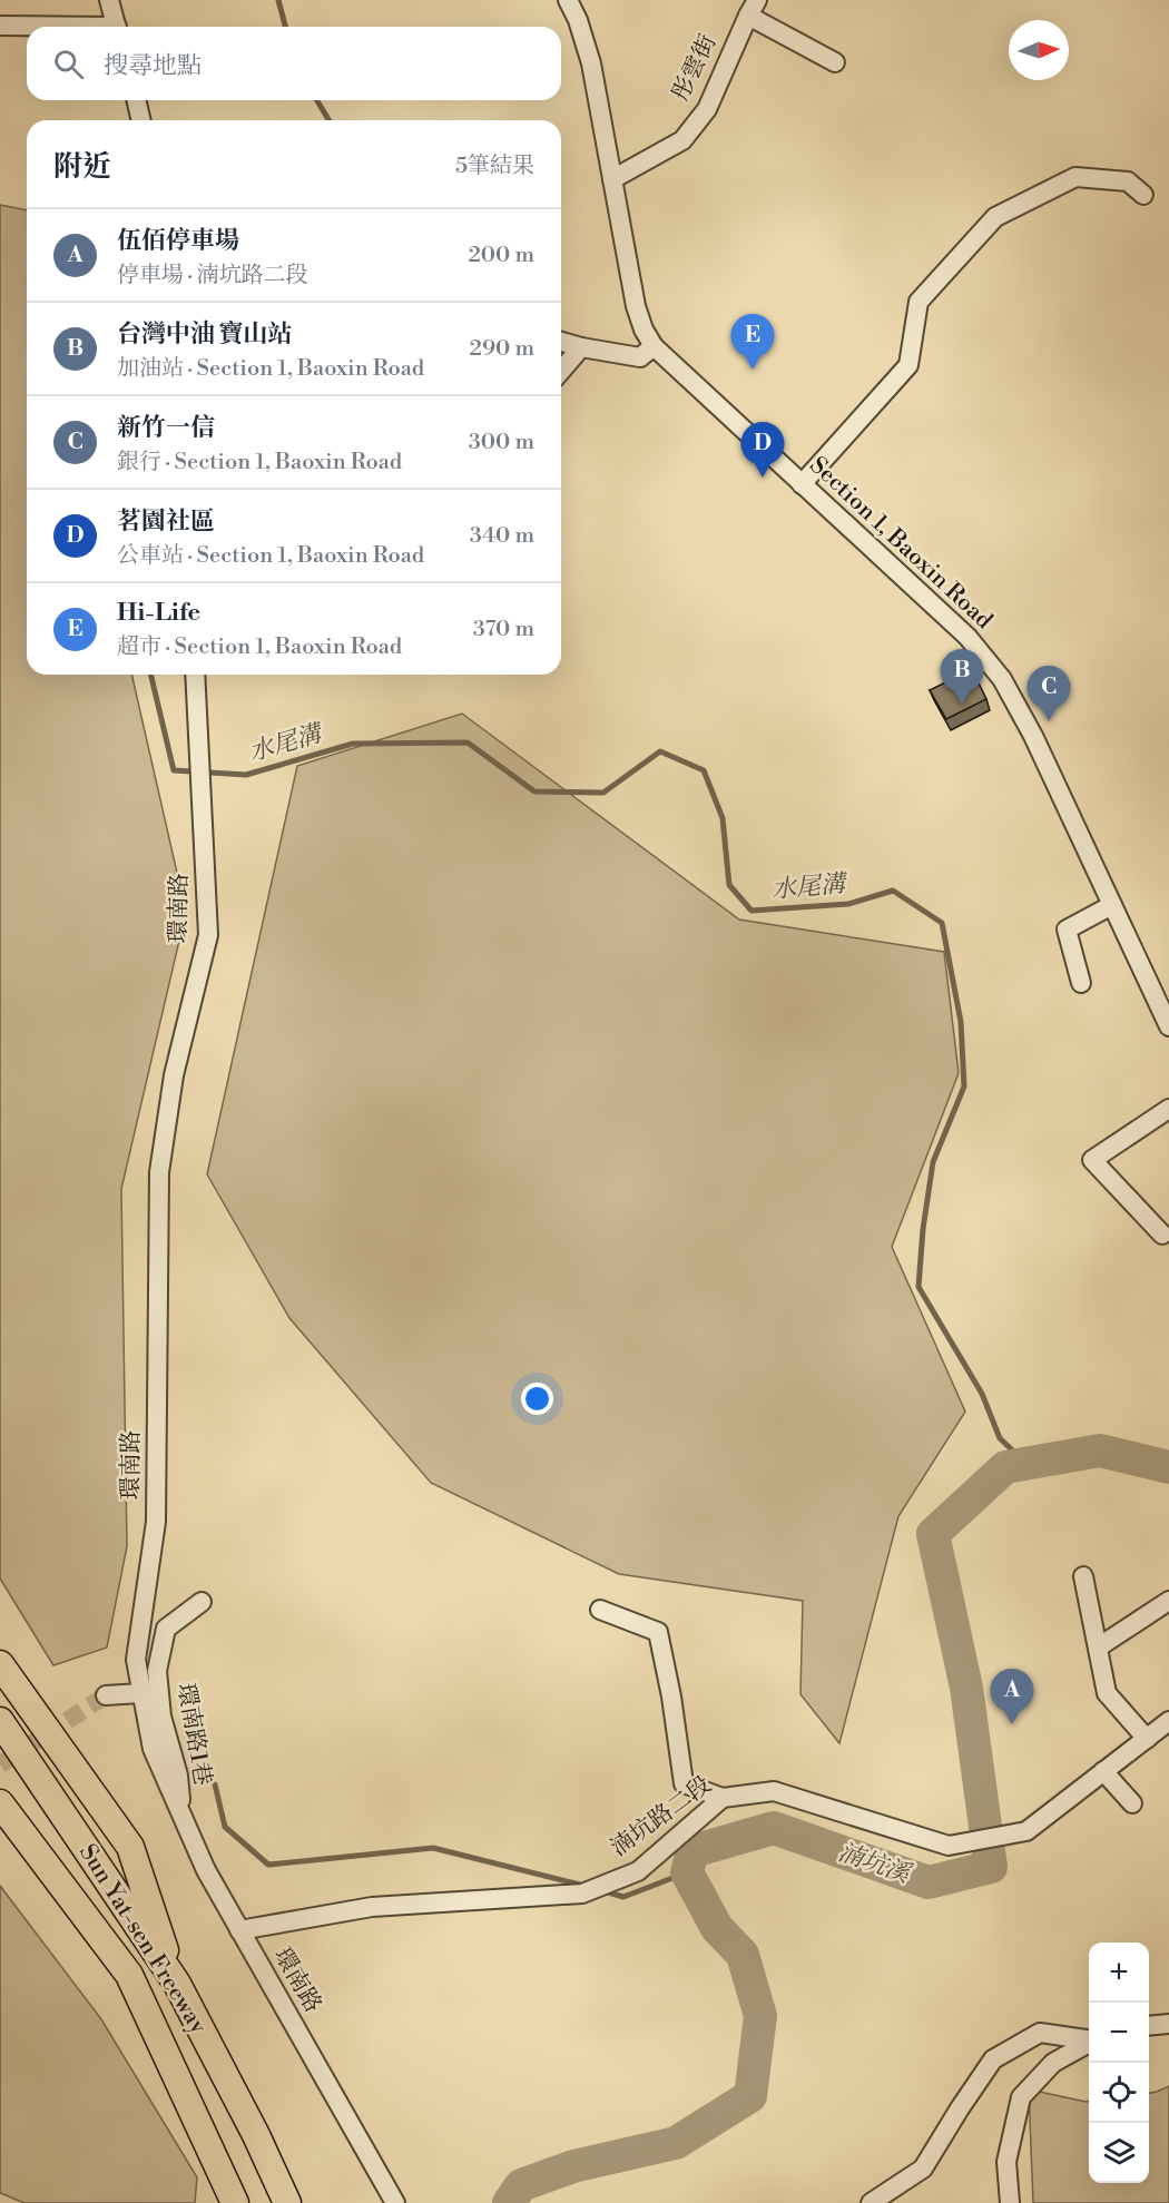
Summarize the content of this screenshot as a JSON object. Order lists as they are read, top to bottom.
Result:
{
  "streets": {
    "highway": ["Sun Yat-sen Freeway"],
    "street": [
      "彤雲街",
      "Section 1, Baoxin Road",
      "環南路",
      "環南路1巷",
      "湳坑路二段"
    ]
  },
  "crossings": [
    ["彤雲街", "Section 1, Baoxin Road"],
    ["環南路", "環南路1巷"],
    ["環南路", "湳坑路二段"]
  ],
  "water": ["水尾溝", "湳坑溪"],
  "north": "right",
  "page": {
    "search": "搜尋地點",
    "heading": ["附近", "5筆結果"],
    "list": [
      {
        "mark": "A",
        "name": "伍佰停車場",
        "note": "停車場 · 湳坑路二段",
        "value": "200 m"
      },
      {
        "mark": "B",
        "name": "台灣中油 寶山站",
        "note": "加油站 · Section 1, Baoxin Road",
        "value": "290 m"
      },
      {
        "mark": "C",
        "name": "新竹一信",
        "note": "銀行 · Section 1, Baoxin Road",
        "value": "300 m"
      },
      {
        "mark": "D",
        "name": "茗園社區",
        "note": "公車站 · Section 1, Baoxin Road",
        "value": "340 m"
      },
      {
        "mark": "E",
        "name": "Hi-Life",
        "note": "超市 · Section 1, Baoxin Road",
        "value": "370 m"
      }
    ],
    "pins": [
      "E",
      "D",
      "B",
      "C",
      "A"
    ],
    "map_buttons": ["+", "−"]
  }
}
